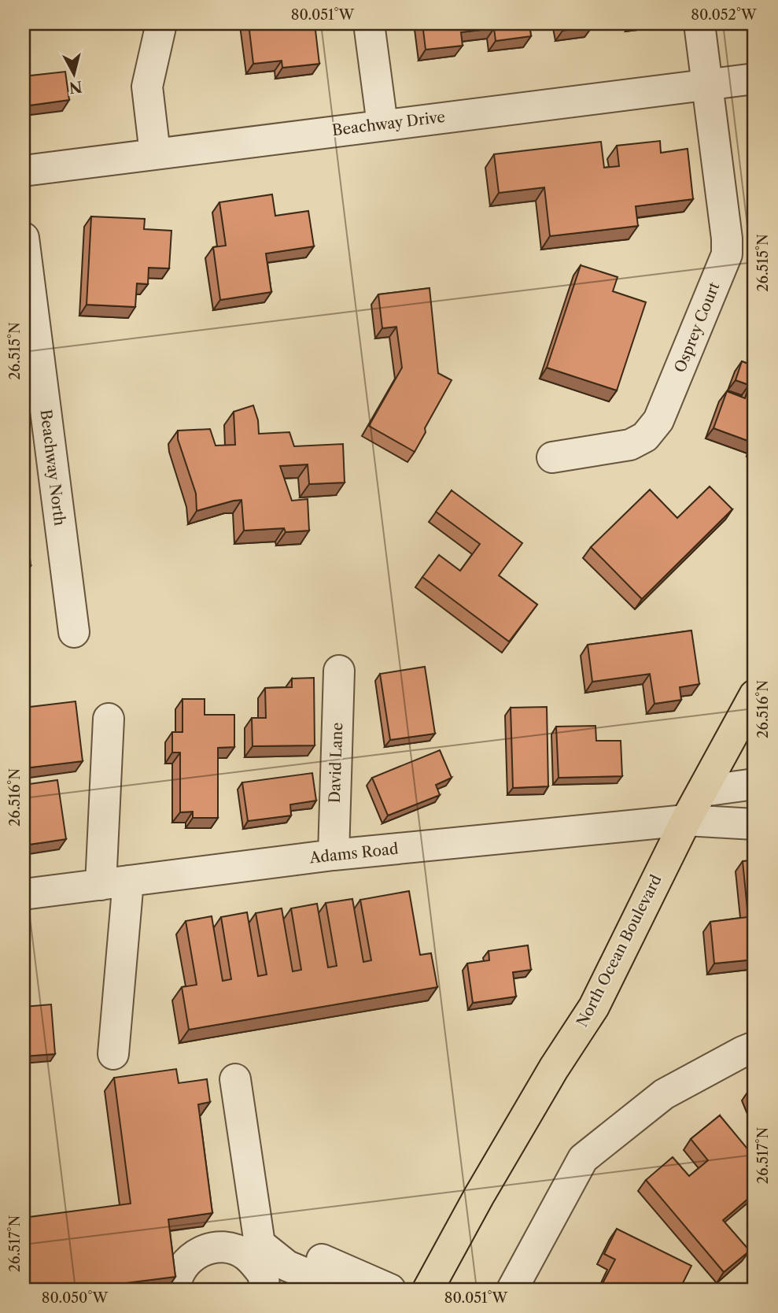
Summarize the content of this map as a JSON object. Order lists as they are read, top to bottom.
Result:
{
  "streets": {
    "main road": ["North Ocean Boulevard"],
    "street": [
      "Beachway Drive",
      "Osprey Court",
      "Beachway North",
      "David Lane",
      "Adams Road"
    ]
  },
  "crossings": [
    ["Beachway Drive", "Osprey Court"],
    ["David Lane", "Adams Road"],
    ["Adams Road", "North Ocean Boulevard"]
  ],
  "north": "bottom",
  "coordinates": [
    "80.051°W",
    "80.052°W",
    "26.515°N",
    "26.516°N",
    "26.517°N",
    "80.050°W"
  ]
}
